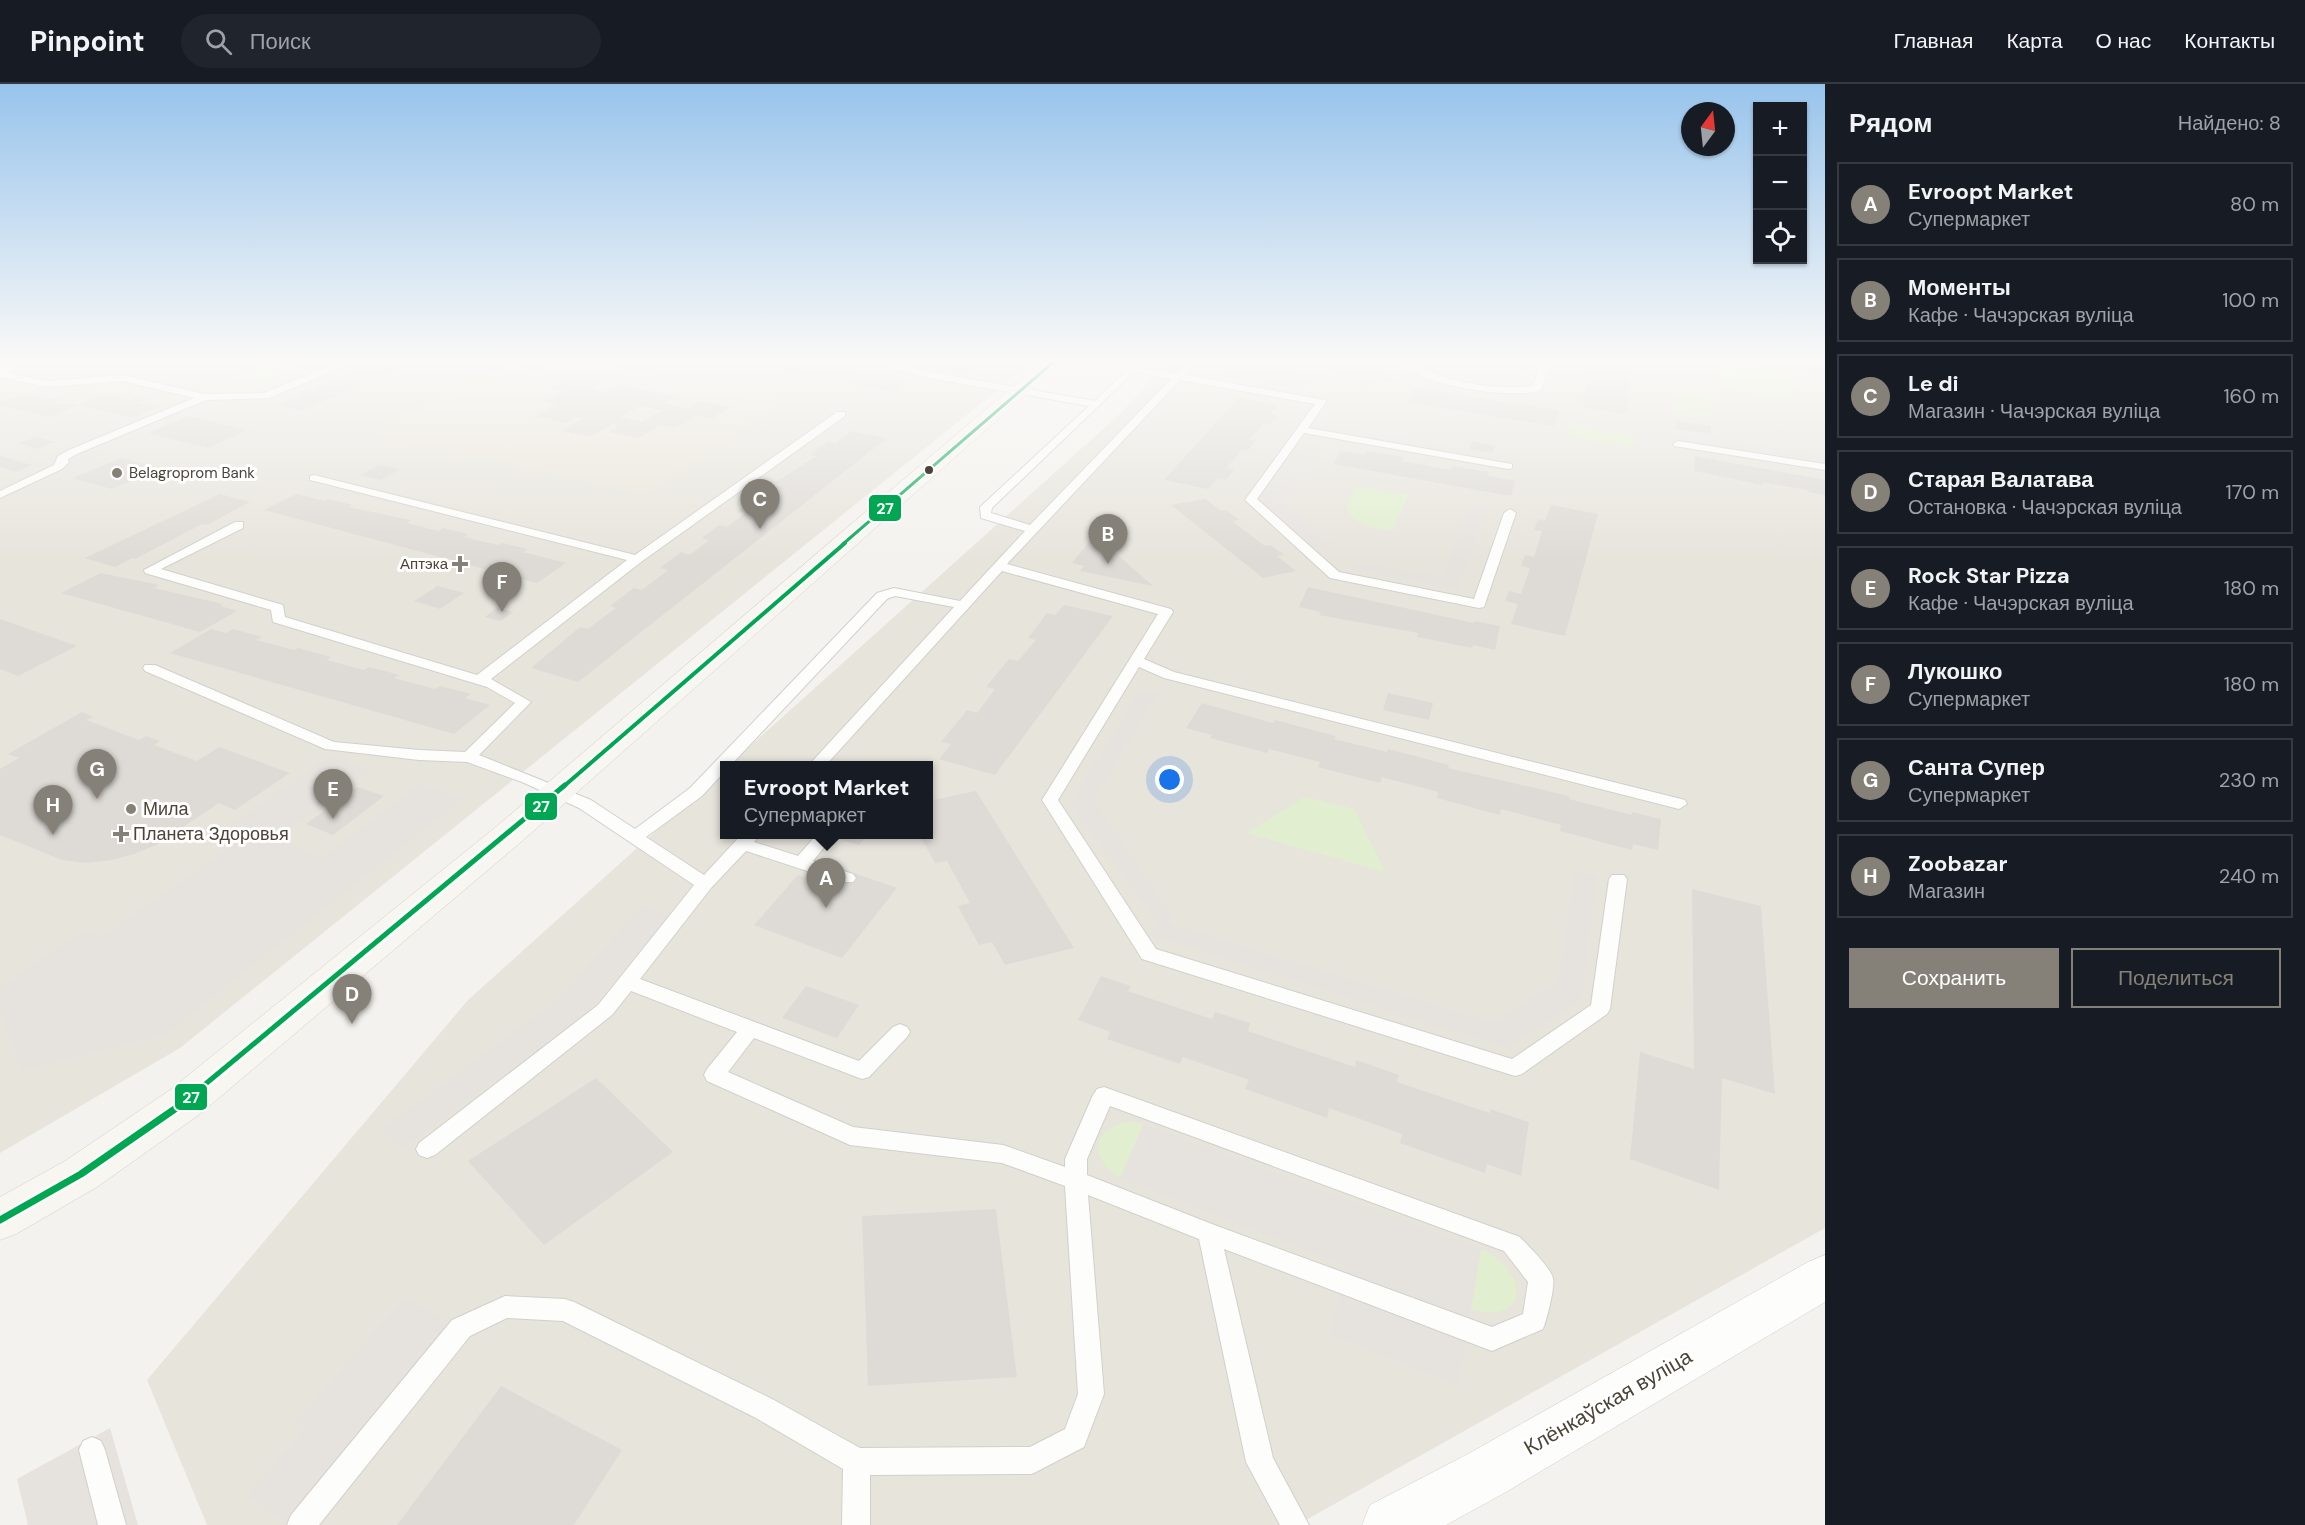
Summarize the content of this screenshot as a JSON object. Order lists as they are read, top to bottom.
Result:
{
  "streets": {
    "street": ["Клёнкаўская вуліца"]
  },
  "places": {
    "other": ["Belagroprom Bank", "Мила"],
    "health": ["Аптэка", "Планета Здоровья"]
  },
  "lines": ["transit line 27"],
  "north": "top",
  "page": {
    "header": "Pinpoint",
    "search": "Поиск",
    "nav": [
      "Главная",
      "Карта",
      "О нас",
      "Контакты"
    ],
    "heading": ["Рядом", "Найдено: 8"],
    "map_buttons": ["+", "−"],
    "list": [
      {
        "mark": "A",
        "name": "Evroopt Market",
        "note": "Супермаркет",
        "value": "80 m"
      },
      {
        "mark": "B",
        "name": "Моменты",
        "note": "Кафе · Чачэрская вуліца",
        "value": "100 m"
      },
      {
        "mark": "C",
        "name": "Le di",
        "note": "Магазин · Чачэрская вуліца",
        "value": "160 m"
      },
      {
        "mark": "D",
        "name": "Старая Валатава",
        "note": "Остановка · Чачэрская вуліца",
        "value": "170 m"
      },
      {
        "mark": "E",
        "name": "Rock Star Pizza",
        "note": "Кафе · Чачэрская вуліца",
        "value": "180 m"
      },
      {
        "mark": "F",
        "name": "Лукошко",
        "note": "Супермаркет",
        "value": "180 m"
      },
      {
        "mark": "G",
        "name": "Санта Супер",
        "note": "Супермаркет",
        "value": "230 m"
      },
      {
        "mark": "H",
        "name": "Zoobazar",
        "note": "Магазин",
        "value": "240 m"
      }
    ],
    "pins": [
      "C",
      "B",
      "F",
      "G",
      "E",
      "H",
      "A",
      "D"
    ],
    "popup": ["Evroopt Market", "Супермаркет"],
    "buttons": ["Сохранить", "Поделиться"]
  }
}
